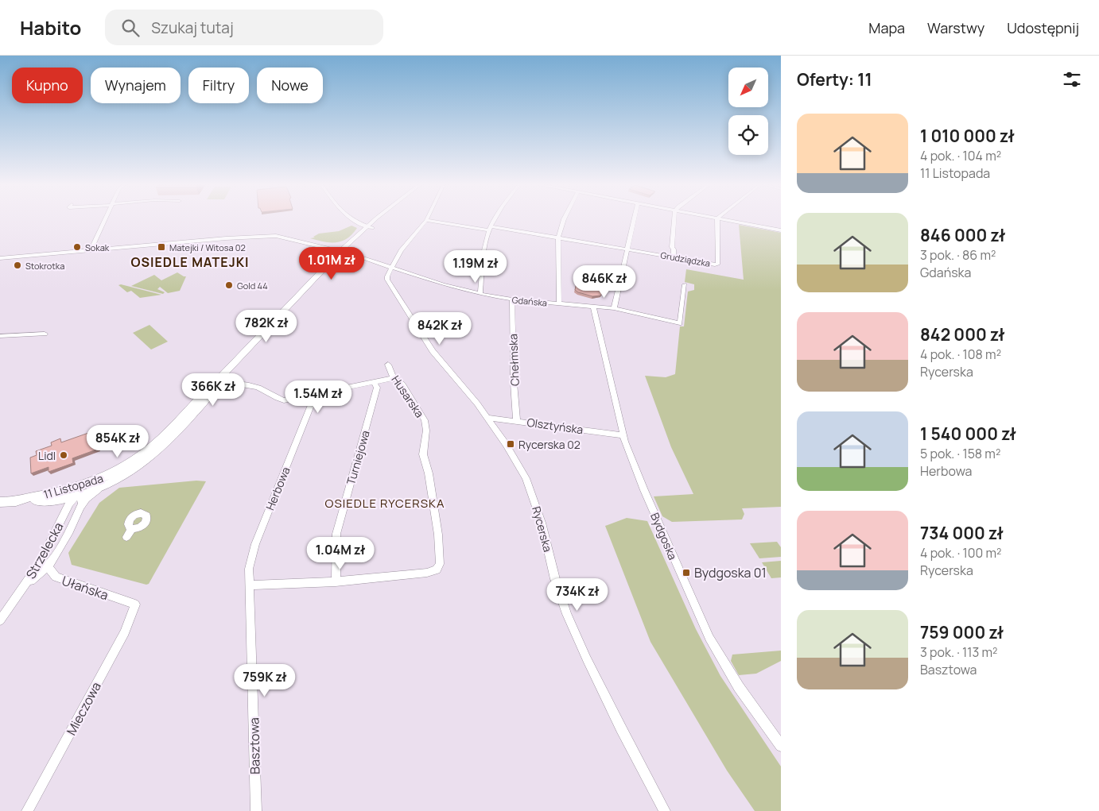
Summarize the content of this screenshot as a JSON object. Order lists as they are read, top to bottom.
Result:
{
  "streets": {
    "street": [
      "Grudziądzka",
      "Gdańska",
      "Chełmska",
      "Husarska",
      "Olsztyńska",
      "Turniejowa",
      "11 Listopada",
      "Herbowa",
      "Rycerska",
      "Bydgoska",
      "Strzelecka",
      "Ułańska",
      "Mieczowa",
      "Basztowa"
    ]
  },
  "crossings": [
    ["Gdańska", "Chełmska"],
    ["Gdańska", "11 Listopada"],
    ["Gdańska", "Rycerska"],
    ["Gdańska", "Bydgoska"],
    ["Chełmska", "Olsztyńska"],
    ["Husarska", "Turniejowa"],
    ["Olsztyńska", "Rycerska"],
    ["Olsztyńska", "Bydgoska"],
    ["11 Listopada", "Strzelecka"],
    ["Herbowa", "Basztowa"],
    ["Strzelecka", "Ułańska"],
    ["Ułańska", "Mieczowa"]
  ],
  "districts": ["OSIEDLE MATEJKI", "OSIEDLE RYCERSKA"],
  "places": {
    "other": [
      "Sokak",
      "Stokrotka",
      "Gold 44",
      "Lidl"
    ],
    "transit": ["Matejki / Witosa 02", "Rycerska 02", "Bydgoska 01"]
  },
  "north": "bottom left",
  "page": {
    "header": "Habito",
    "search": "Szukaj tutaj",
    "nav": ["Mapa", "Warstwy", "Udostępnij"],
    "heading": "Oferty: 11",
    "chip": [
      "Kupno",
      "Wynajem",
      "Filtry",
      "Nowe"
    ],
    "list": [
      {
        "name": "1 010 000 zł",
        "note": "4 pok. · 104 m² · 11 Listopada"
      },
      {
        "name": "846 000 zł",
        "note": "3 pok. · 86 m² · Gdańska"
      },
      {
        "name": "842 000 zł",
        "note": "4 pok. · 108 m² · Rycerska"
      },
      {
        "name": "1 540 000 zł",
        "note": "5 pok. · 158 m² · Herbowa"
      },
      {
        "name": "734 000 zł",
        "note": "4 pok. · 100 m² · Rycerska"
      },
      {
        "name": "759 000 zł",
        "note": "3 pok. · 113 m² · Basztowa"
      }
    ],
    "price": [
      "1.01M zł",
      "1.19M zł",
      "846K zł",
      "782K zł",
      "842K zł",
      "366K zł",
      "1.54M zł",
      "854K zł",
      "1.04M zł",
      "734K zł",
      "759K zł"
    ]
  }
}
